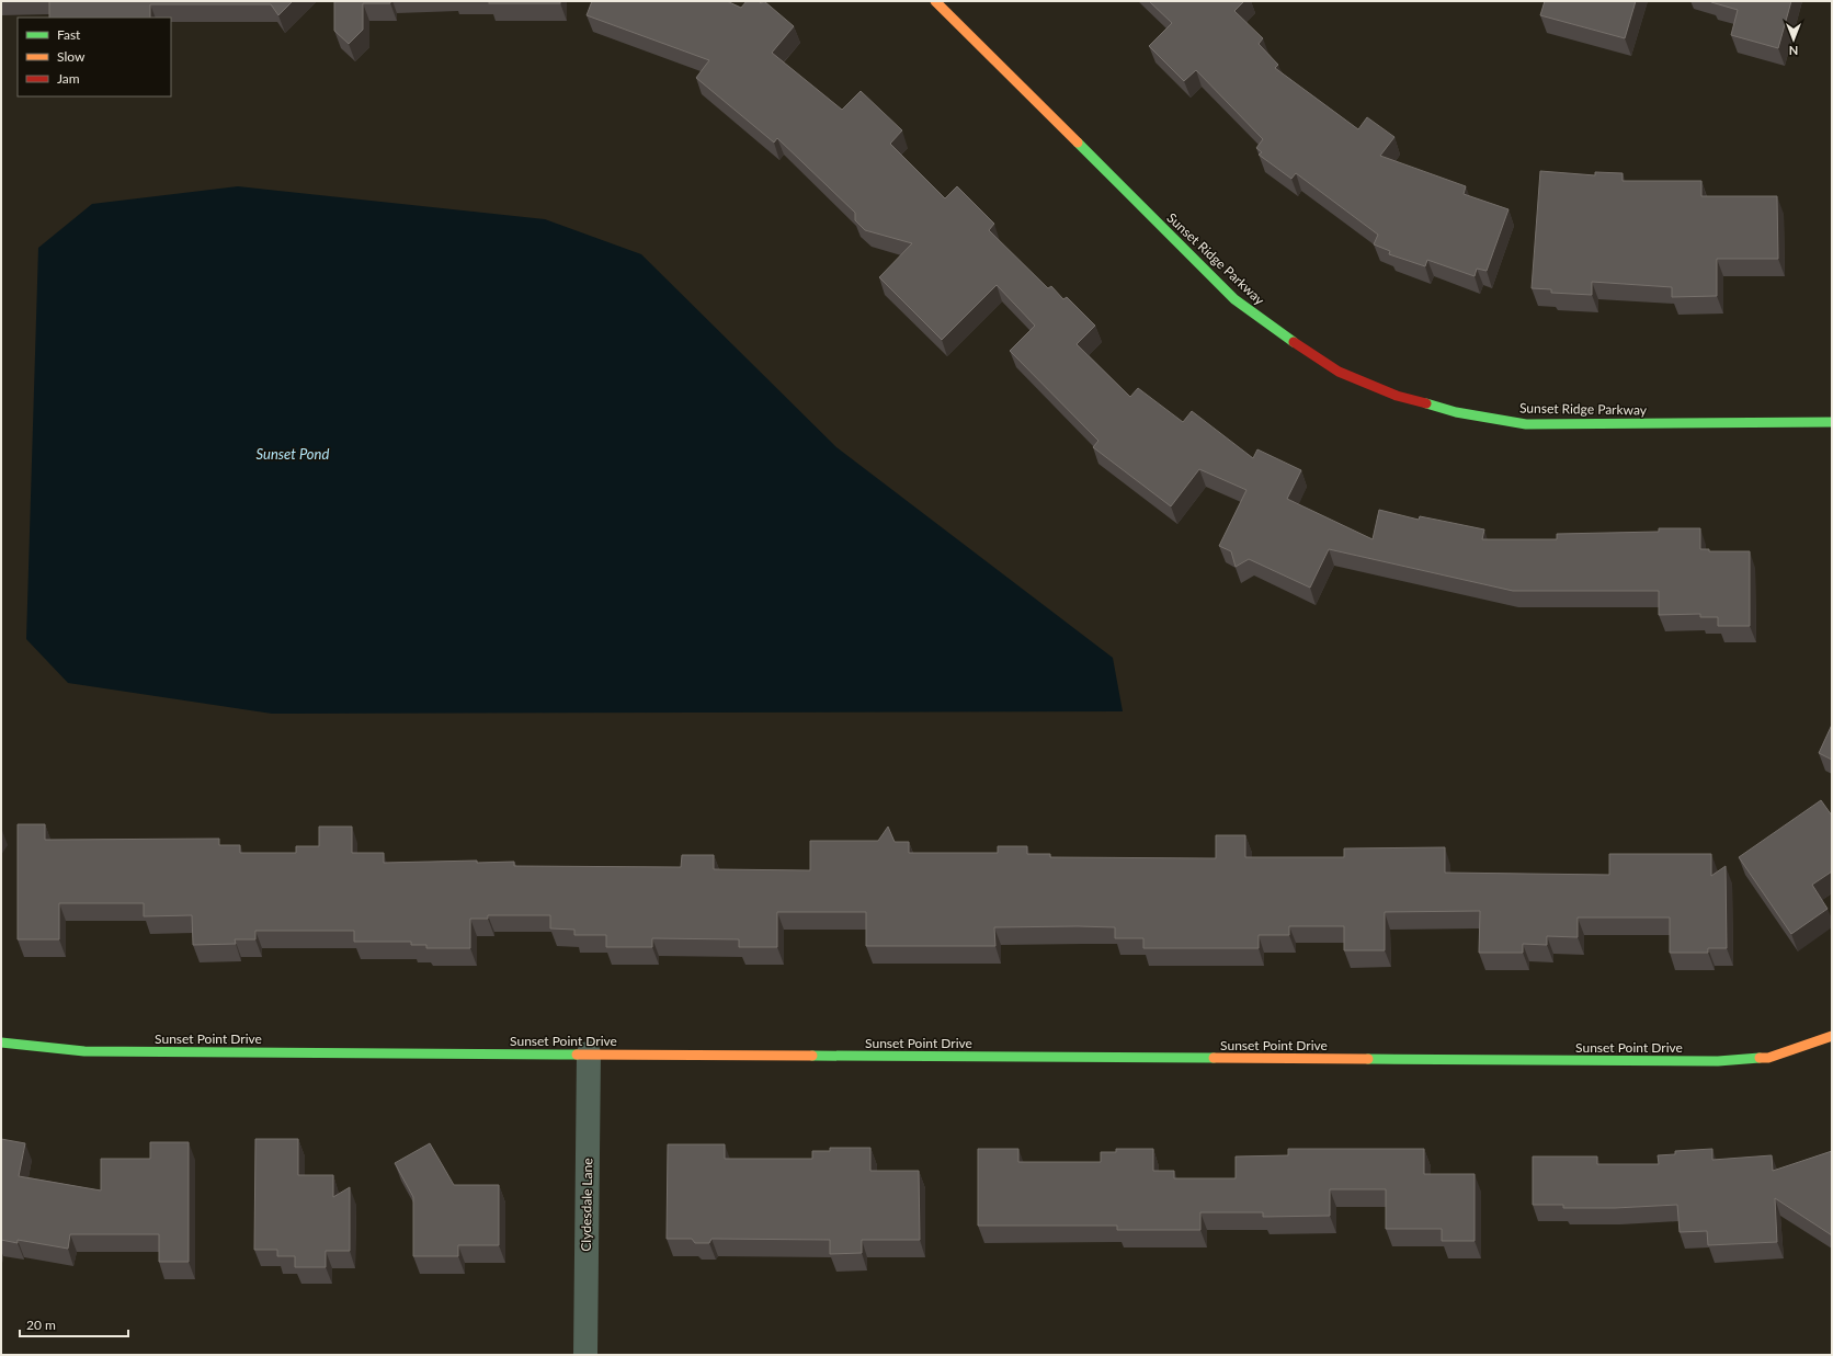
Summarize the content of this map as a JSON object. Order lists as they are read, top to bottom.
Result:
{
  "streets": {
    "street": ["Sunset Ridge Parkway", "Sunset Point Drive", "Clydesdale Lane"]
  },
  "crossings": [
    ["Sunset Point Drive", "Clydesdale Lane"]
  ],
  "water": ["Sunset Pond"],
  "legend": ["Fast", "Slow", "Jam"],
  "scale_bar": "20 m",
  "north": "bottom"
}
